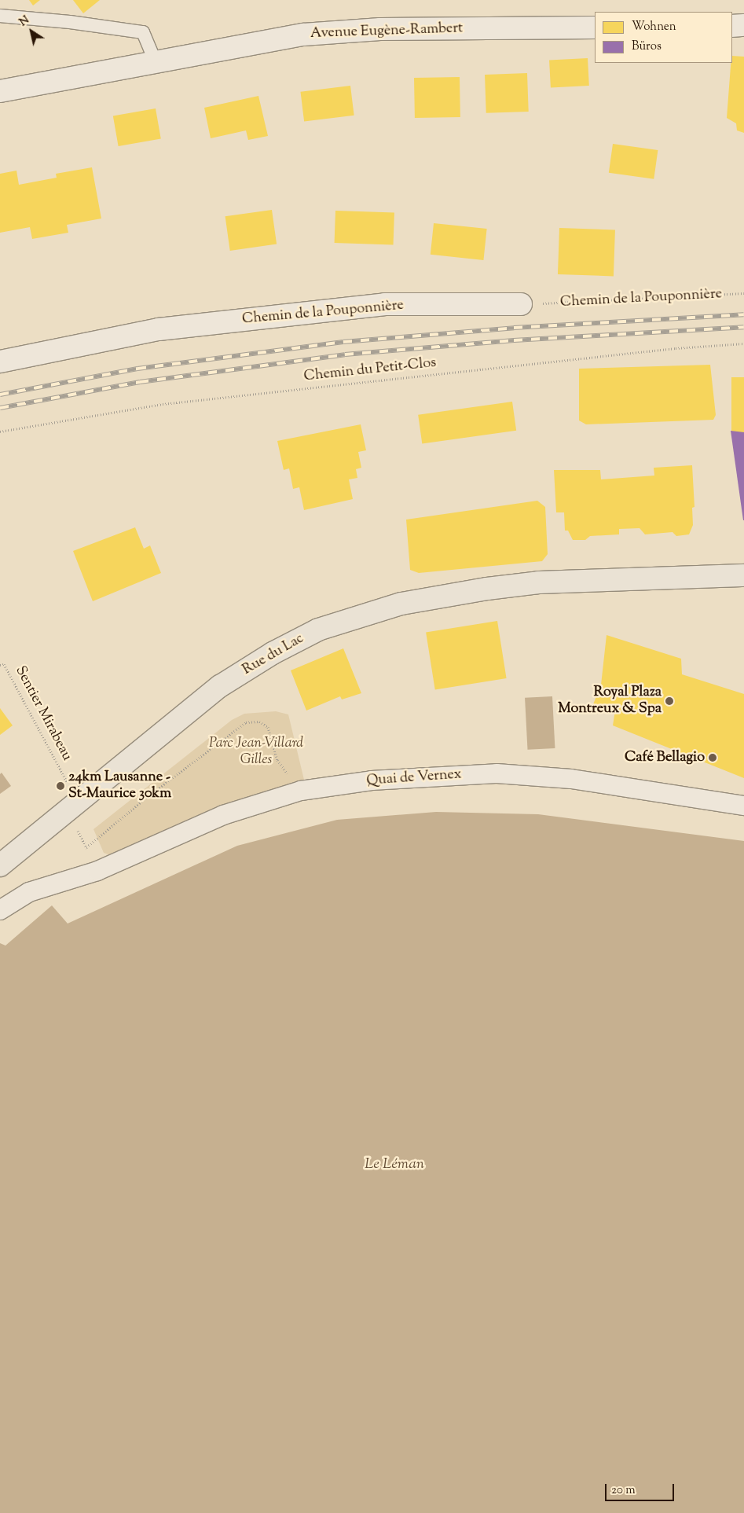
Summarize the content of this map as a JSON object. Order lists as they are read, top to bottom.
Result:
{
  "streets": {
    "main road": ["Rue du Lac"],
    "street": ["Avenue Eugène-Rambert", "Chemin de la Pouponnière", "Quai de Vernex"],
    "path": ["Chemin du Petit-Clos", "Sentier Mirabeau"]
  },
  "water": ["Le Léman"],
  "parks": ["Parc Jean-Villard Gilles"],
  "places": ["Royal Plaza Montreux & Spa", "Café Bellagio", "24km Lausanne - St-Maurice 30km"],
  "legend": ["Wohnen", "Büros"],
  "scale_bar": "20 m",
  "north": "top left"
}
